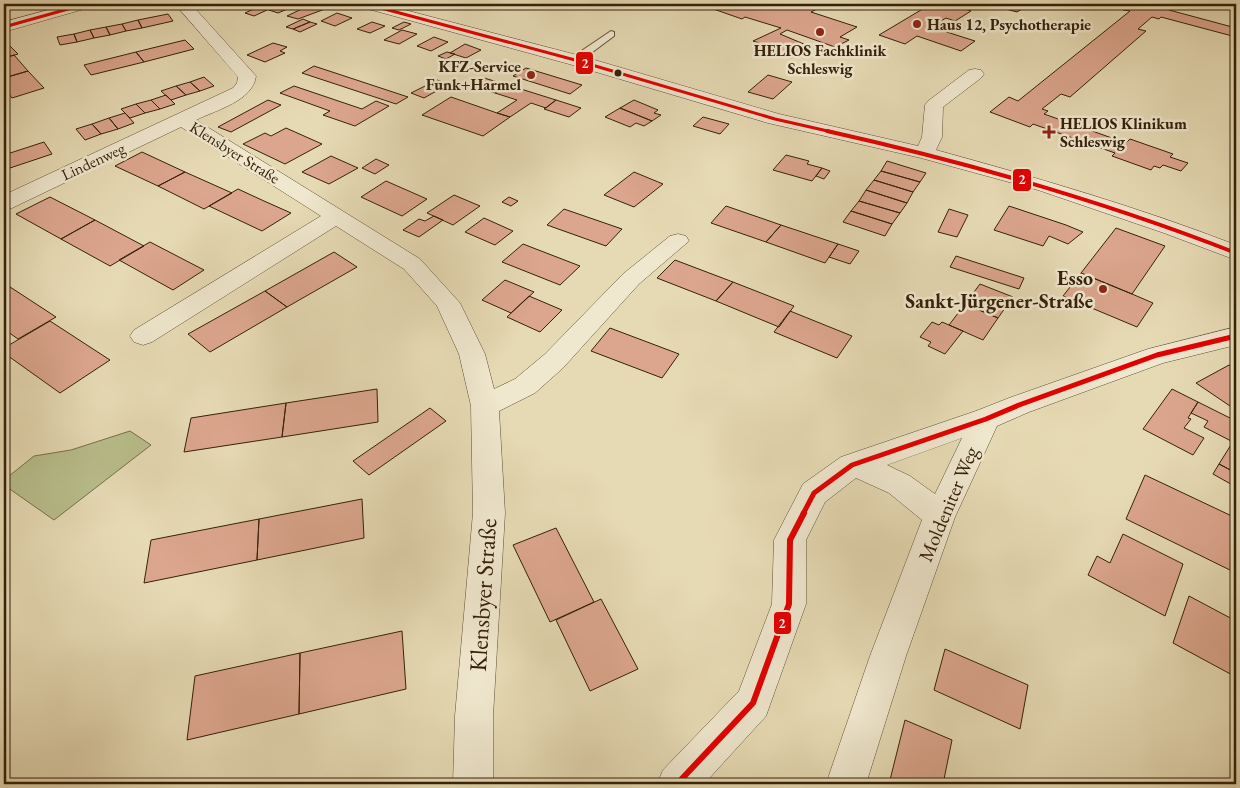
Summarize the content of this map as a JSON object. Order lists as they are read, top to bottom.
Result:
{
  "streets": {
    "street": ["Klensbyer Straße", "Lindenweg", "Moldeniter Weg"]
  },
  "crossings": [
    ["Klensbyer Straße", "Lindenweg"]
  ],
  "places": {
    "other": [
      "Haus 12, Psychotherapie",
      "HELIOS Fachklinik Schleswig",
      "KFZ-Service Funk+Harmel",
      "Esso Sankt-Jürgener-Straße"
    ],
    "health": ["HELIOS Klinikum Schleswig"]
  },
  "lines": ["transit line 2"]
}
